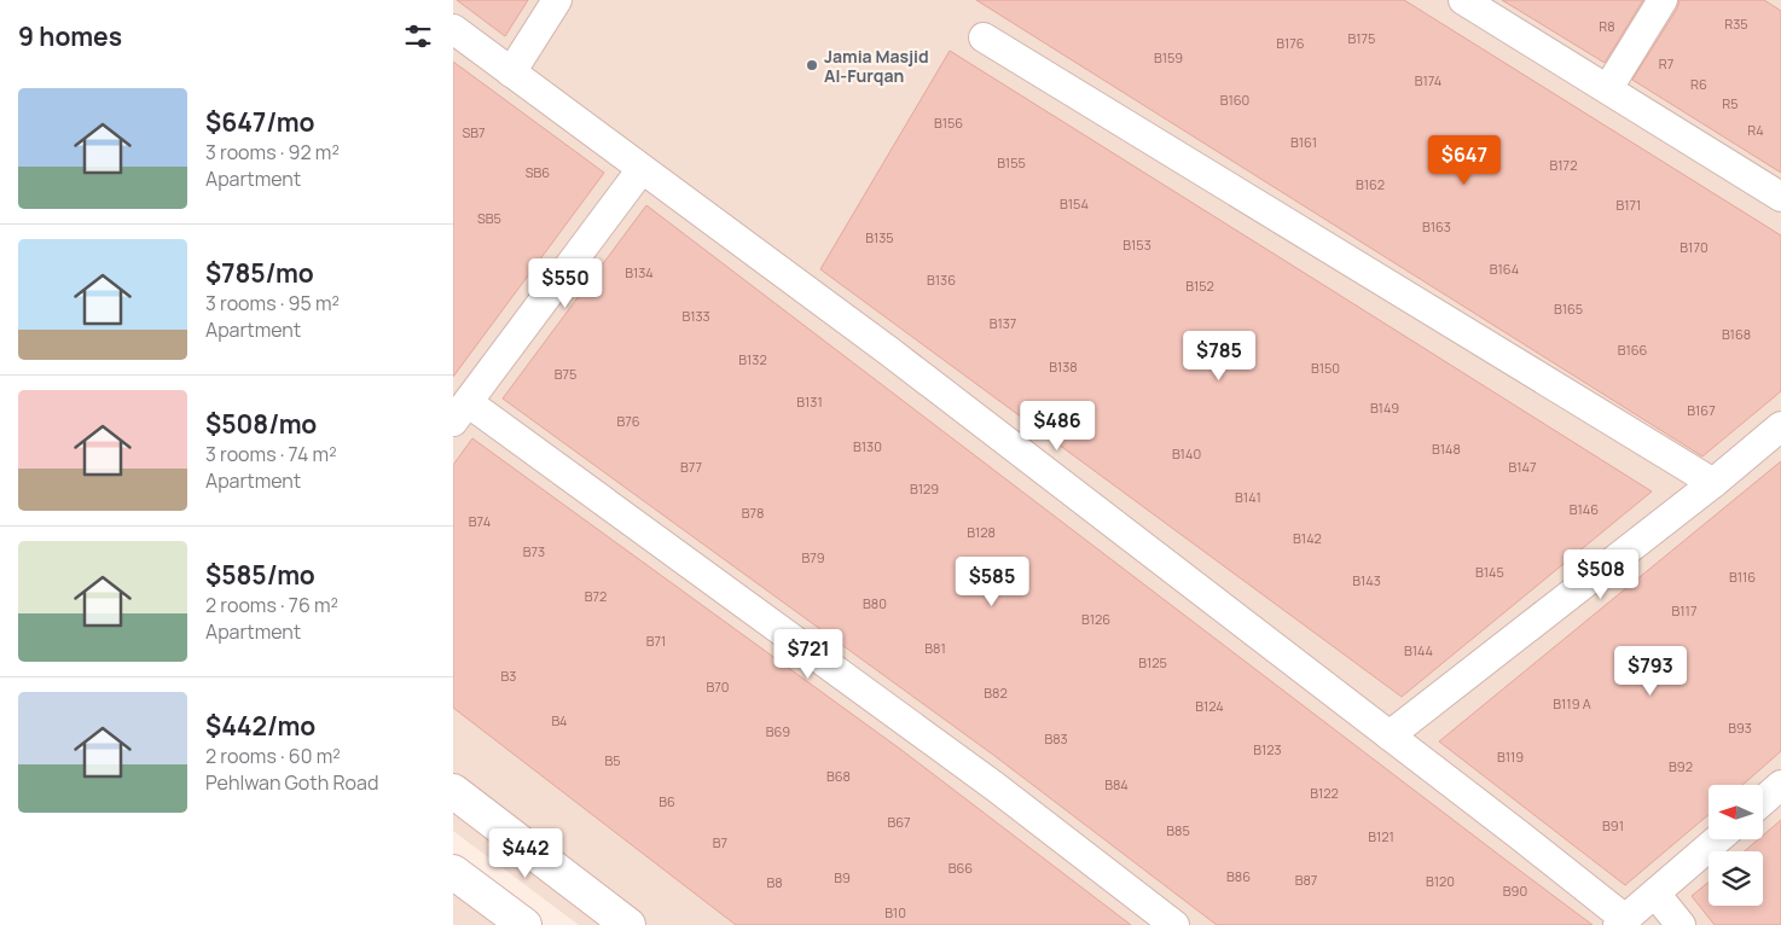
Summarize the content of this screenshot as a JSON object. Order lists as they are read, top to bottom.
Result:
{
  "places": ["Jamia Masjid Al-Furqan"],
  "house_numbers": [
    "R35",
    "R8",
    "B175",
    "B176",
    "B159",
    "R7",
    "B174",
    "R6",
    "B160",
    "R5",
    "B156",
    "R4",
    "SB7",
    "B161",
    "B155",
    "B172",
    "SB6",
    "B162",
    "B154",
    "B171",
    "SB5",
    "B163",
    "B135",
    "B153",
    "B170",
    "B164",
    "B134",
    "B136",
    "B152",
    "B165",
    "B133",
    "B137",
    "B168",
    "B166",
    "B132",
    "B138",
    "B150",
    "B75",
    "B131",
    "B149",
    "B167",
    "B76",
    "B130",
    "B148",
    "B140",
    "B77",
    "B147",
    "B129",
    "B141",
    "B146",
    "B78",
    "B74",
    "B128",
    "B142",
    "B73",
    "B79",
    "B145",
    "B116",
    "B143",
    "B72",
    "B80",
    "B117",
    "B126",
    "B71",
    "B81",
    "B144",
    "B125",
    "B3",
    "B70",
    "B82",
    "B119 A",
    "B124",
    "B4",
    "B93",
    "B69",
    "B83",
    "B123",
    "B119",
    "B5",
    "B92",
    "B68",
    "B84",
    "B122",
    "B6",
    "B67",
    "B91",
    "B85",
    "B121",
    "B7",
    "B66",
    "B86",
    "B9",
    "B87",
    "B120",
    "B8",
    "B90",
    "B10"
  ],
  "north": "left",
  "page": {
    "heading": "9 homes",
    "list": [
      {
        "name": "$647/mo",
        "note": "3 rooms · 92 m² · Apartment"
      },
      {
        "name": "$785/mo",
        "note": "3 rooms · 95 m² · Apartment"
      },
      {
        "name": "$508/mo",
        "note": "3 rooms · 74 m² · Apartment"
      },
      {
        "name": "$585/mo",
        "note": "2 rooms · 76 m² · Apartment"
      },
      {
        "name": "$442/mo",
        "note": "2 rooms · 60 m² · Pehlwan Goth Road"
      }
    ],
    "price": [
      "$647",
      "$550",
      "$785",
      "$486",
      "$508",
      "$585",
      "$721",
      "$793",
      "$442"
    ]
  }
}
